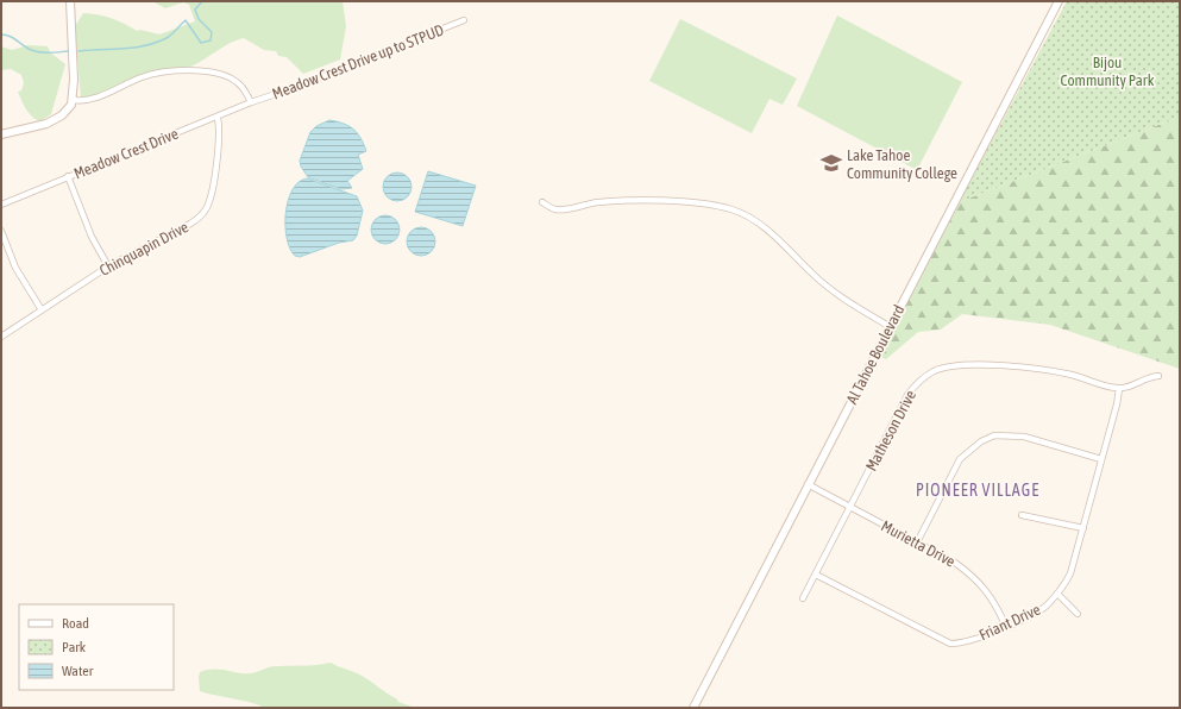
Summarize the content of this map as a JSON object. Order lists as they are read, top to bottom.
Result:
{
  "streets": {
    "main road": ["Al Tahoe Boulevard"],
    "street": [
      "Meadow Crest Drive up to STPUD",
      "Meadow Crest Drive",
      "Chinquapin Drive",
      "Matheson Drive",
      "Murietta Drive",
      "Friant Drive"
    ]
  },
  "crossings": [
    ["Meadow Crest Drive up to STPUD", "Meadow Crest Drive"],
    ["Meadow Crest Drive", "Chinquapin Drive"],
    ["Al Tahoe Boulevard", "Murietta Drive"],
    ["Matheson Drive", "Murietta Drive"],
    ["Matheson Drive", "Friant Drive"],
    ["Murietta Drive", "Friant Drive"]
  ],
  "districts": ["PIONEER VILLAGE"],
  "parks": ["Bijou Community Park"],
  "places": {
    "school or university": ["Lake Tahoe Community College"]
  },
  "legend": ["Road", "Park", "Water"]
}
